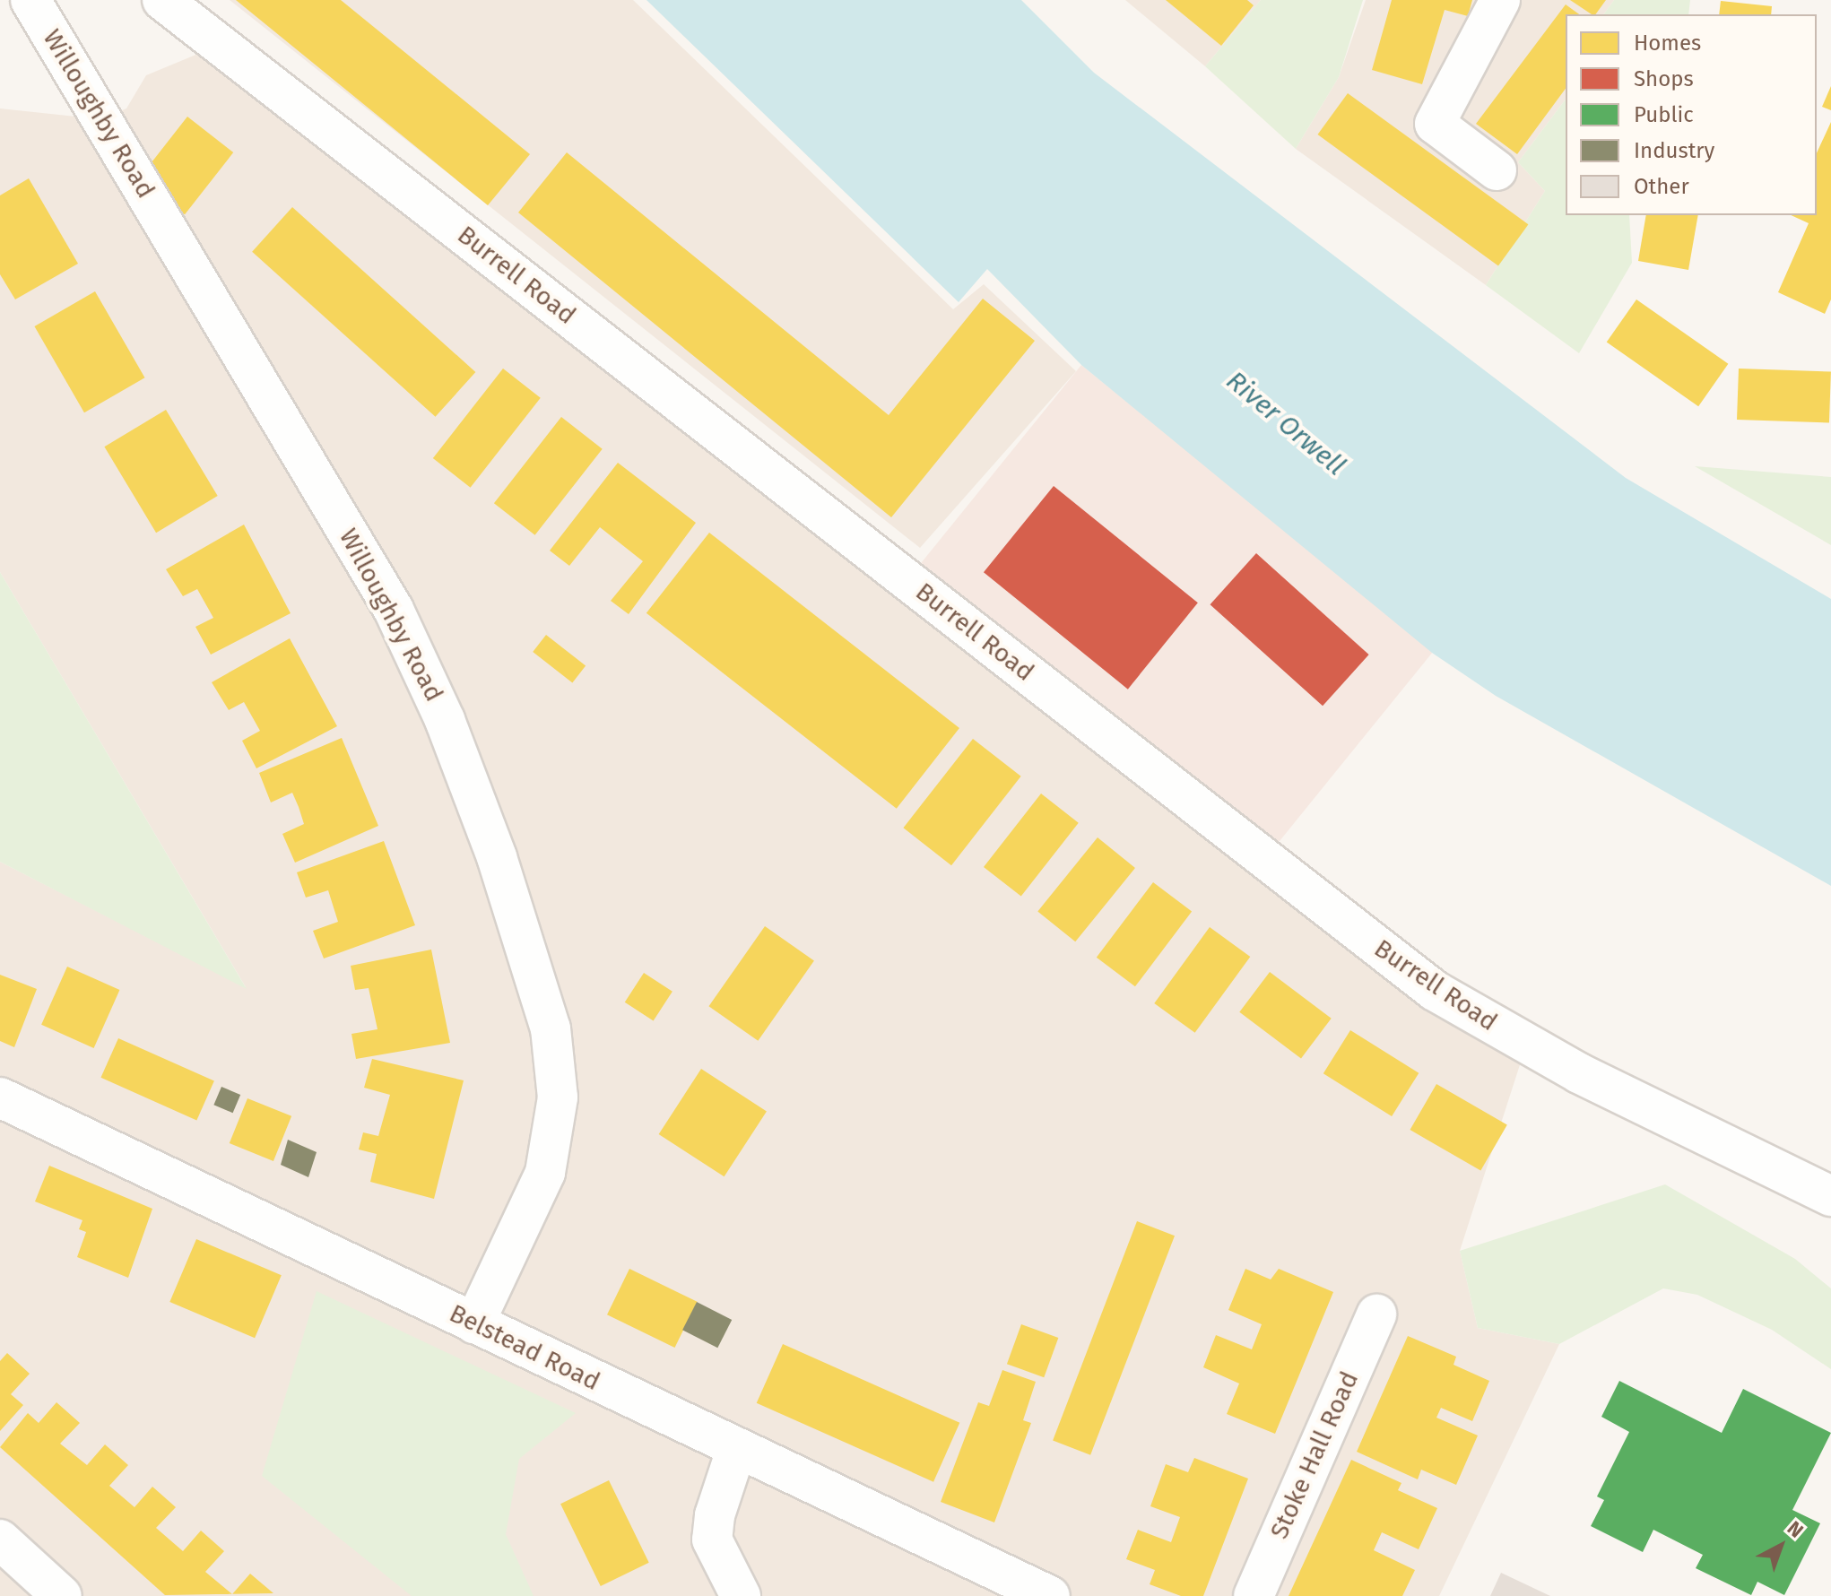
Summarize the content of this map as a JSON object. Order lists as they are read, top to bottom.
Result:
{
  "streets": {
    "street": [
      "Willoughby Road",
      "Burrell Road",
      "Belstead Road",
      "Stoke Hall Road"
    ]
  },
  "crossings": [
    ["Willoughby Road", "Belstead Road"]
  ],
  "water": ["River Orwell"],
  "legend": [
    "Homes",
    "Shops",
    "Public",
    "Industry",
    "Other"
  ],
  "north": "top right"
}
